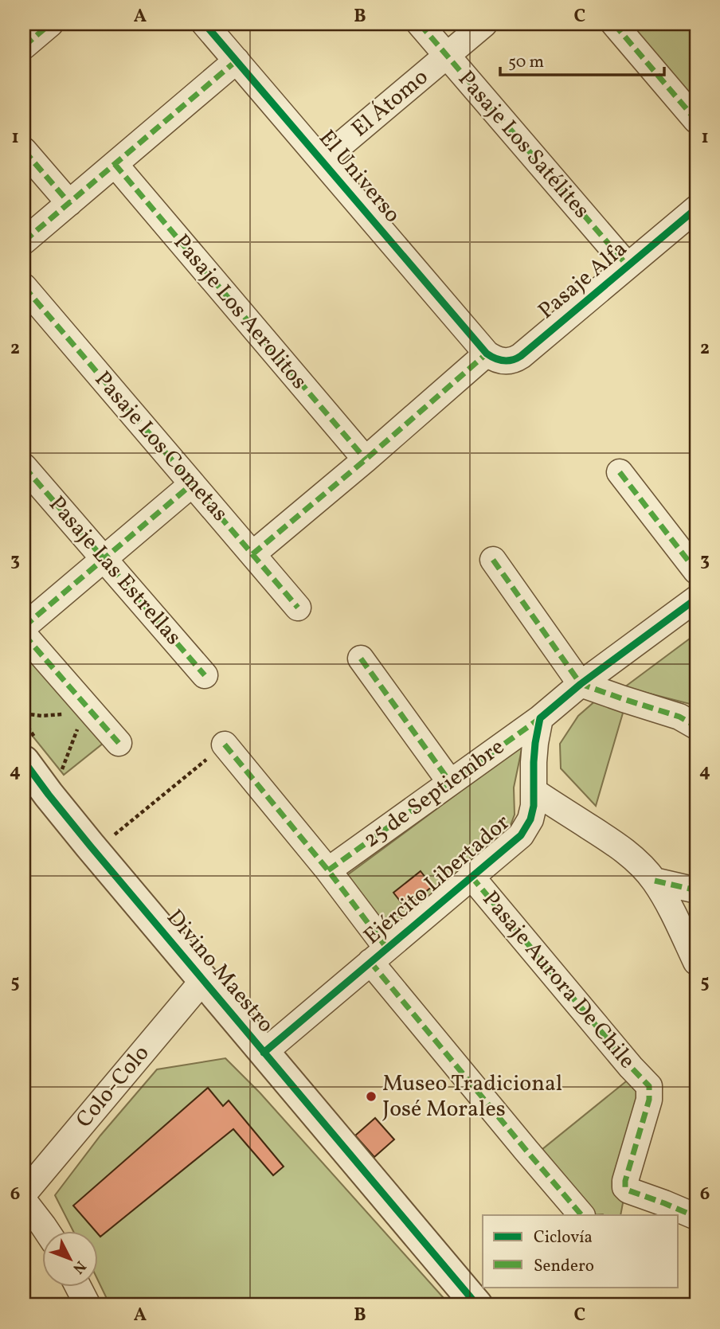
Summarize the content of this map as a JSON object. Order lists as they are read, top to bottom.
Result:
{
  "streets": {
    "street": [
      "El Átomo",
      "Pasaje Los Satélites",
      "El Universo",
      "Pasaje Alfa",
      "Pasaje Los Aerolitos",
      "Pasaje Los Cometas",
      "Pasaje Las Estrellas",
      "25 de Septiembre",
      "Ejército Libertador",
      "Divino Maestro",
      "Pasaje Aurora De Chile",
      "Colo-Colo"
    ]
  },
  "crossings": [
    ["El Átomo", "Pasaje Los Satélites"],
    ["El Átomo", "El Universo"],
    ["Pasaje Los Satélites", "Pasaje Alfa"],
    ["El Universo", "Pasaje Alfa"],
    ["25 de Septiembre", "Ejército Libertador"],
    ["Ejército Libertador", "Divino Maestro"],
    ["Ejército Libertador", "Pasaje Aurora De Chile"],
    ["Divino Maestro", "Colo-Colo"]
  ],
  "places": ["Museo Tradicional José Morales"],
  "legend": ["Ciclovía", "Sendero"],
  "scale_bar": "50 m",
  "north": "bottom right",
  "grid": {
    "columns": ["A", "B", "C"],
    "rows": [
      "1",
      "2",
      "3",
      "4",
      "5",
      "6"
    ]
  }
}
